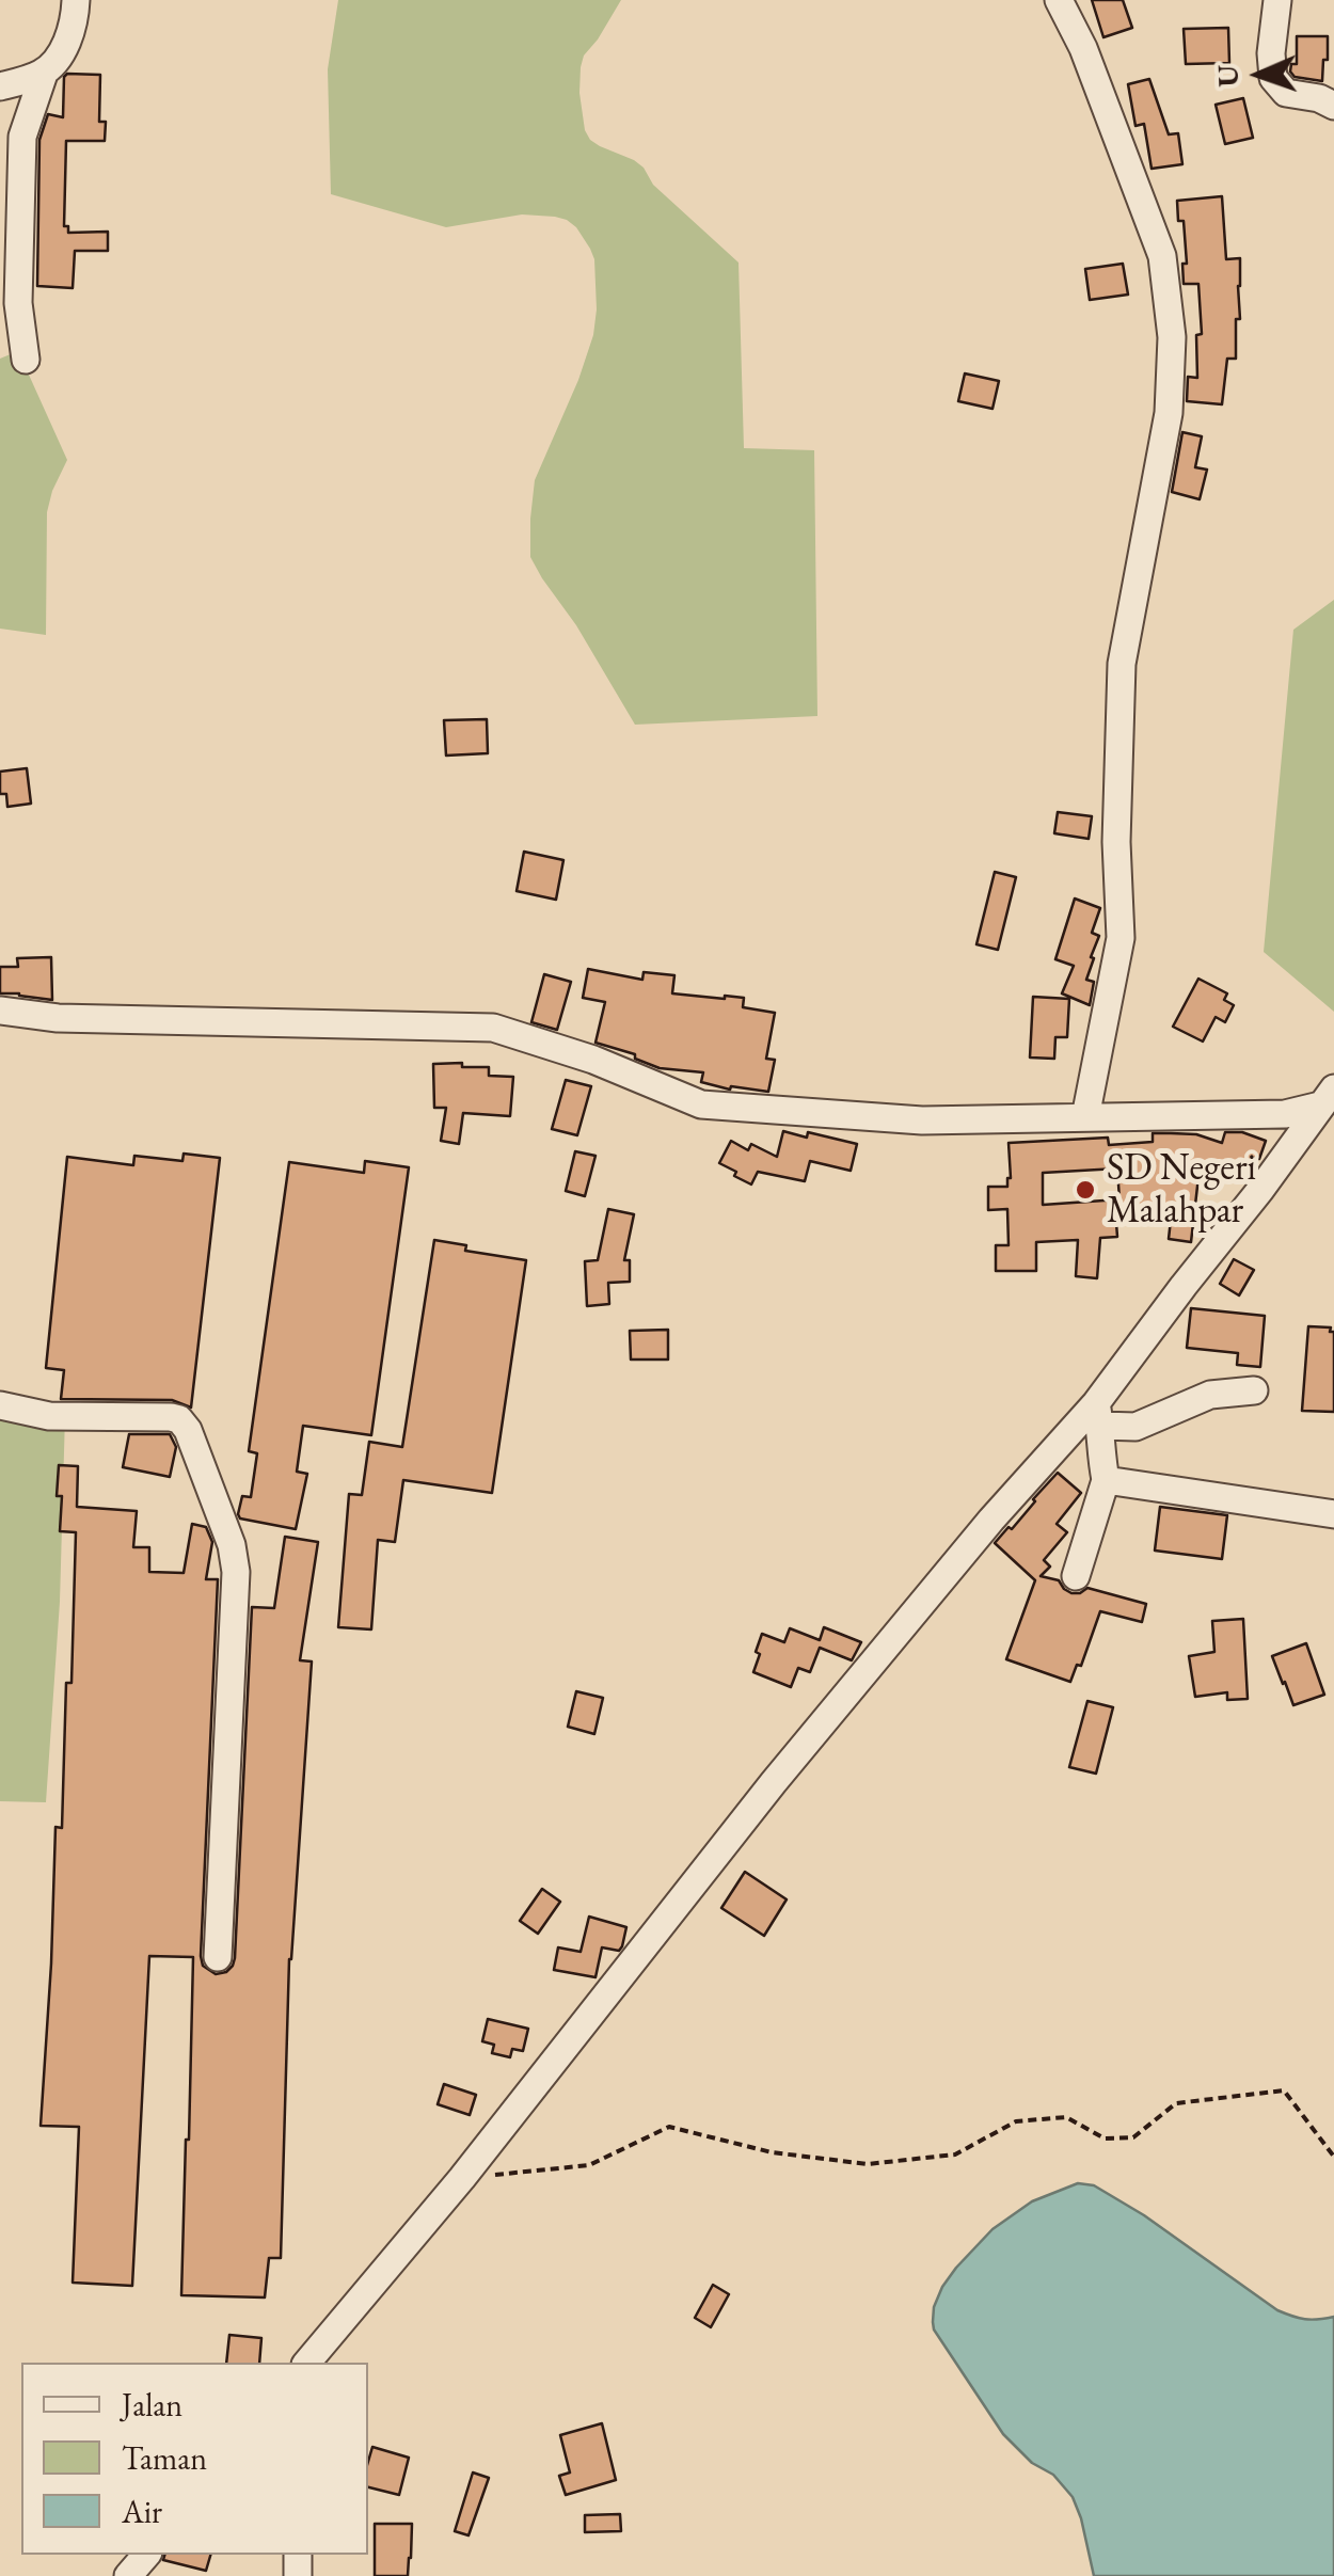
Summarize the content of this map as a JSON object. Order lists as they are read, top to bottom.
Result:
{
  "places": ["SD Negeri Malahpar"],
  "legend": ["Jalan", "Taman", "Air"],
  "north": "left"
}
